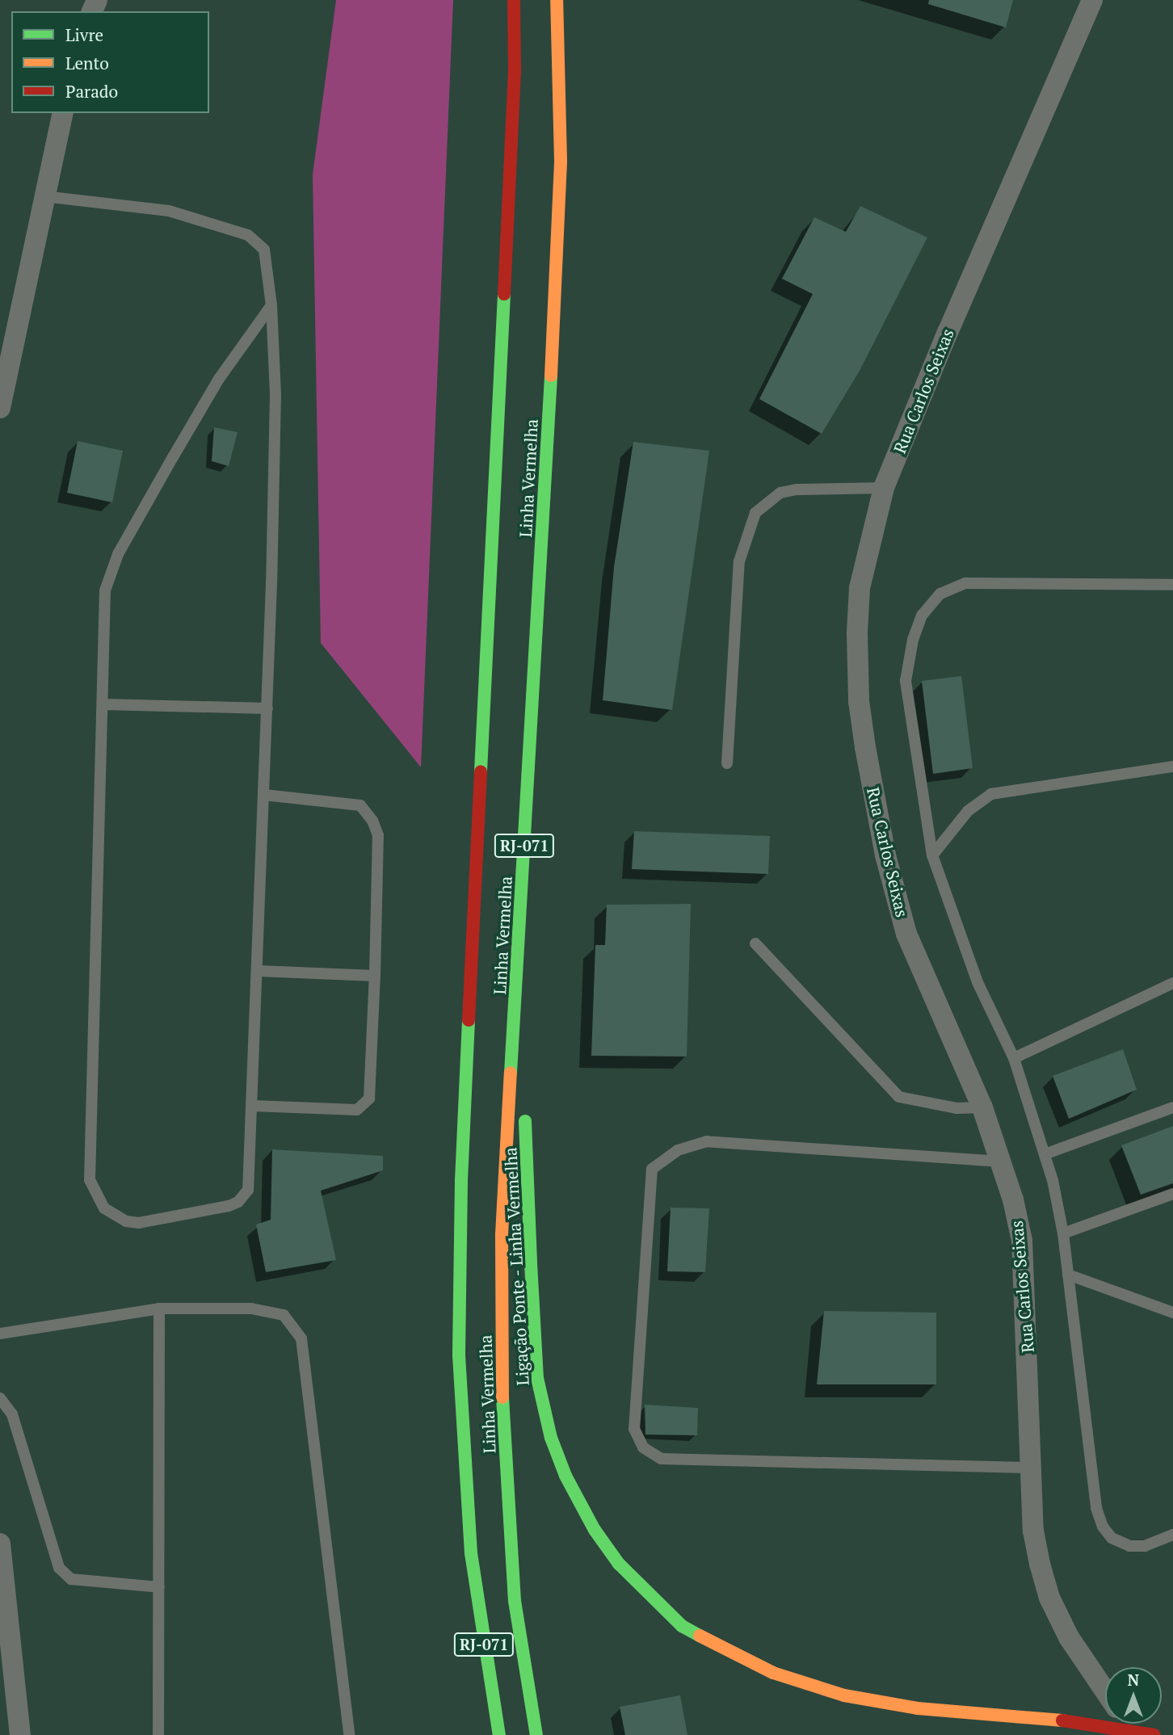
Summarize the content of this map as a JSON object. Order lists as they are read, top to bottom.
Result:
{
  "streets": {
    "highway": ["Linha Vermelha", "RJ-071", "Ligação Ponte - Linha Vermelha"],
    "street": ["Rua Carlos Seixas"]
  },
  "legend": ["Livre", "Lento", "Parado"],
  "north": "top"
}
